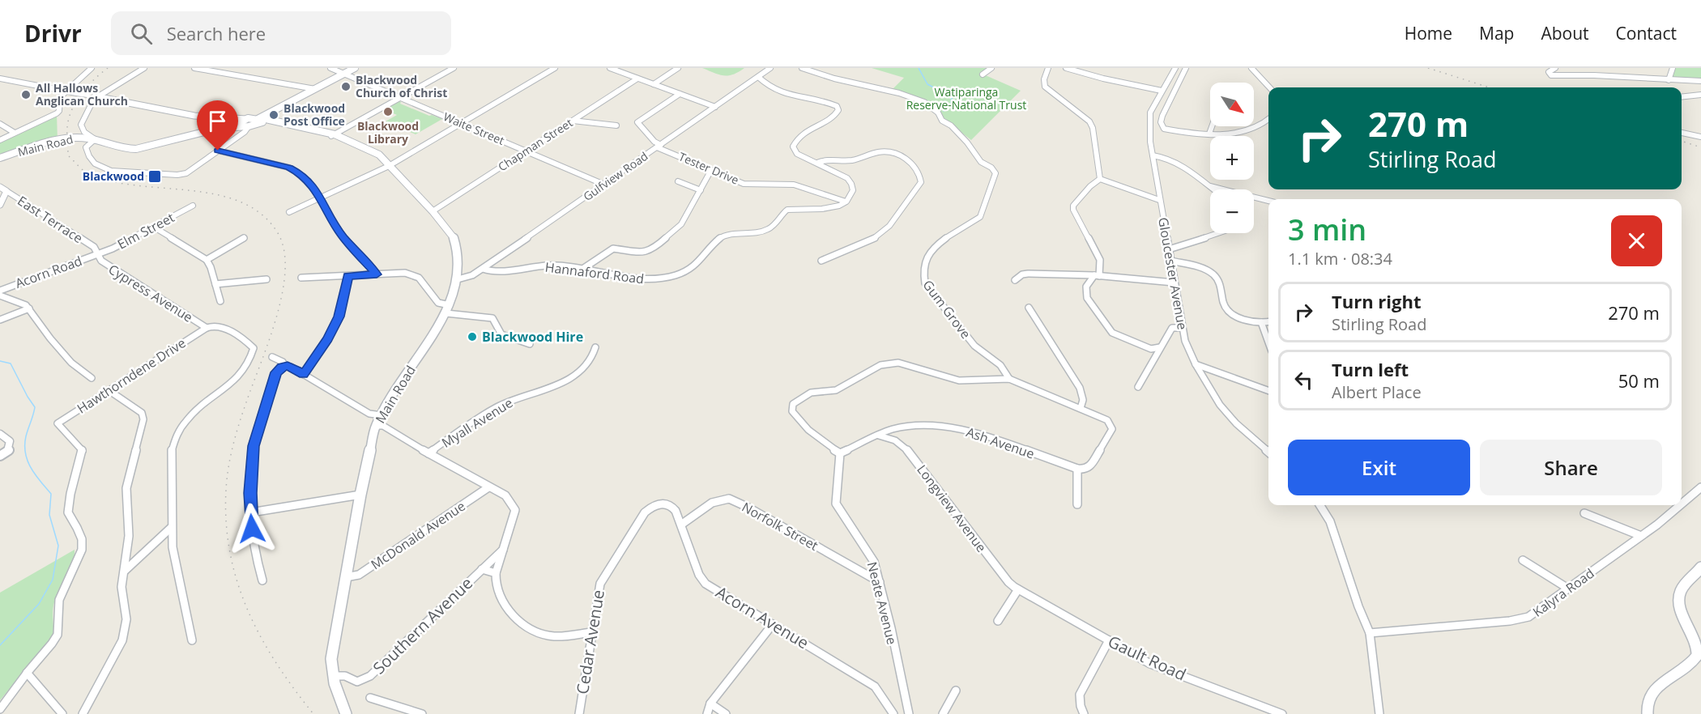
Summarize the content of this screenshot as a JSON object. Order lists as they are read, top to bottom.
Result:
{
  "streets": {
    "main road": ["Main Road"],
    "street": [
      "Waite Street",
      "Chapman Street",
      "Tester Drive",
      "Gulfview Road",
      "East Terrace",
      "Elm Street",
      "Acorn Road",
      "Hannaford Road",
      "Gloucester Avenue",
      "Cypress Avenue",
      "Gum Grove",
      "Hawthorndene Drive",
      "Myall Avenue",
      "Ash Avenue",
      "Longview Avenue",
      "Norfolk Street",
      "McDonald Avenue",
      "Kalyra Road",
      "Neate Avenue",
      "Acorn Avenue",
      "Southern Avenue",
      "Cedar Avenue",
      "Gault Road"
    ]
  },
  "crossings": [
    ["Waite Street", "Chapman Street"],
    ["Waite Street", "Gulfview Road"],
    ["Chapman Street", "Main Road"],
    ["Main Road", "Gulfview Road"],
    ["Main Road", "McDonald Avenue"],
    ["Main Road", "Southern Avenue"],
    ["Tester Drive", "Gulfview Road"],
    ["Tester Drive", "Hannaford Road"],
    ["Gulfview Road", "Hannaford Road"],
    ["East Terrace", "Elm Street"],
    ["East Terrace", "Acorn Road"],
    ["East Terrace", "Cypress Avenue"],
    ["Elm Street", "Acorn Road"],
    ["Elm Street", "Cypress Avenue"],
    ["Acorn Road", "Cypress Avenue"],
    ["Cypress Avenue", "Hawthorndene Drive"],
    ["Gum Grove", "Ash Avenue"],
    ["Ash Avenue", "Longview Avenue"],
    ["Ash Avenue", "Neate Avenue"],
    ["Longview Avenue", "Gault Road"],
    ["Norfolk Street", "Neate Avenue"],
    ["Norfolk Street", "Acorn Avenue"],
    ["McDonald Avenue", "Southern Avenue"],
    ["Acorn Avenue", "Cedar Avenue"]
  ],
  "parks": ["Watiparinga Reserve-National Trust"],
  "places": {
    "other": [
      "Blackwood Church of Christ",
      "All Hallows Anglican Church",
      "Blackwood Library",
      "Blackwood Post Office",
      "Blackwood Hire"
    ],
    "transit": ["Blackwood"]
  },
  "north": "bottom right",
  "page": {
    "header": "Drivr",
    "search": "Search here",
    "nav": [
      "Home",
      "Map",
      "About",
      "Contact"
    ],
    "map_buttons": ["+", "−"],
    "turn": ["270 m", "Stirling Road"],
    "heading": ["3 min", "1.1 km · 08:34"],
    "list": [
      {
        "name": "Turn right",
        "note": "Stirling Road",
        "value": "270 m"
      },
      {
        "name": "Turn left",
        "note": "Albert Place",
        "value": "50 m"
      }
    ],
    "buttons": ["Exit", "Share"]
  }
}
